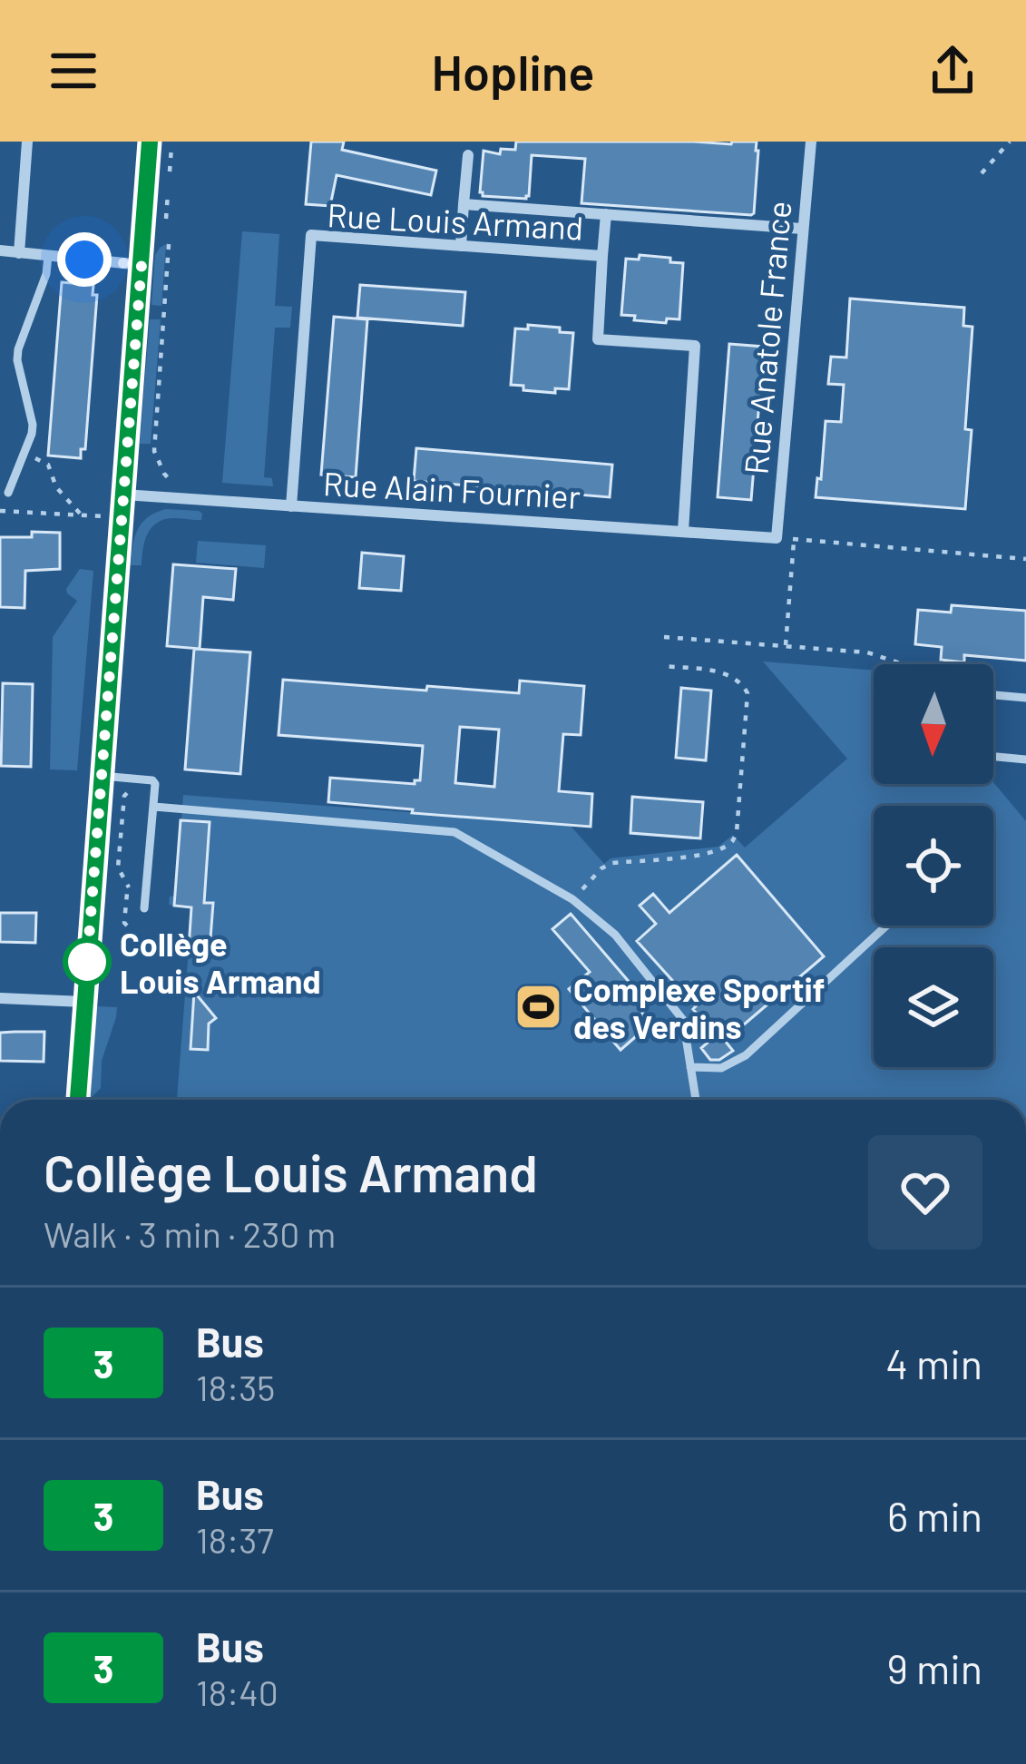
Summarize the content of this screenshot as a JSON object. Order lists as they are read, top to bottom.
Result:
{
  "streets": {
    "street": ["Rue Louis Armand", "Rue Anatole France", "Rue Alain Fournier"]
  },
  "crossings": [
    ["Rue Louis Armand", "Rue Alain Fournier"],
    ["Rue Anatole France", "Rue Alain Fournier"]
  ],
  "places": {
    "other": ["Collège Louis Armand"],
    "sports": ["Complexe Sportif des Verdins"]
  },
  "lines": ["bus line 3"],
  "north": "bottom",
  "page": {
    "header": "Hopline",
    "heading": ["Collège Louis Armand", "Walk · 3 min · 230 m"],
    "list": [
      {
        "mark": "3",
        "name": "Bus",
        "note": "18:35",
        "value": "4 min"
      },
      {
        "mark": "3",
        "name": "Bus",
        "note": "18:37",
        "value": "6 min"
      },
      {
        "mark": "3",
        "name": "Bus",
        "note": "18:40",
        "value": "9 min"
      }
    ]
  }
}
